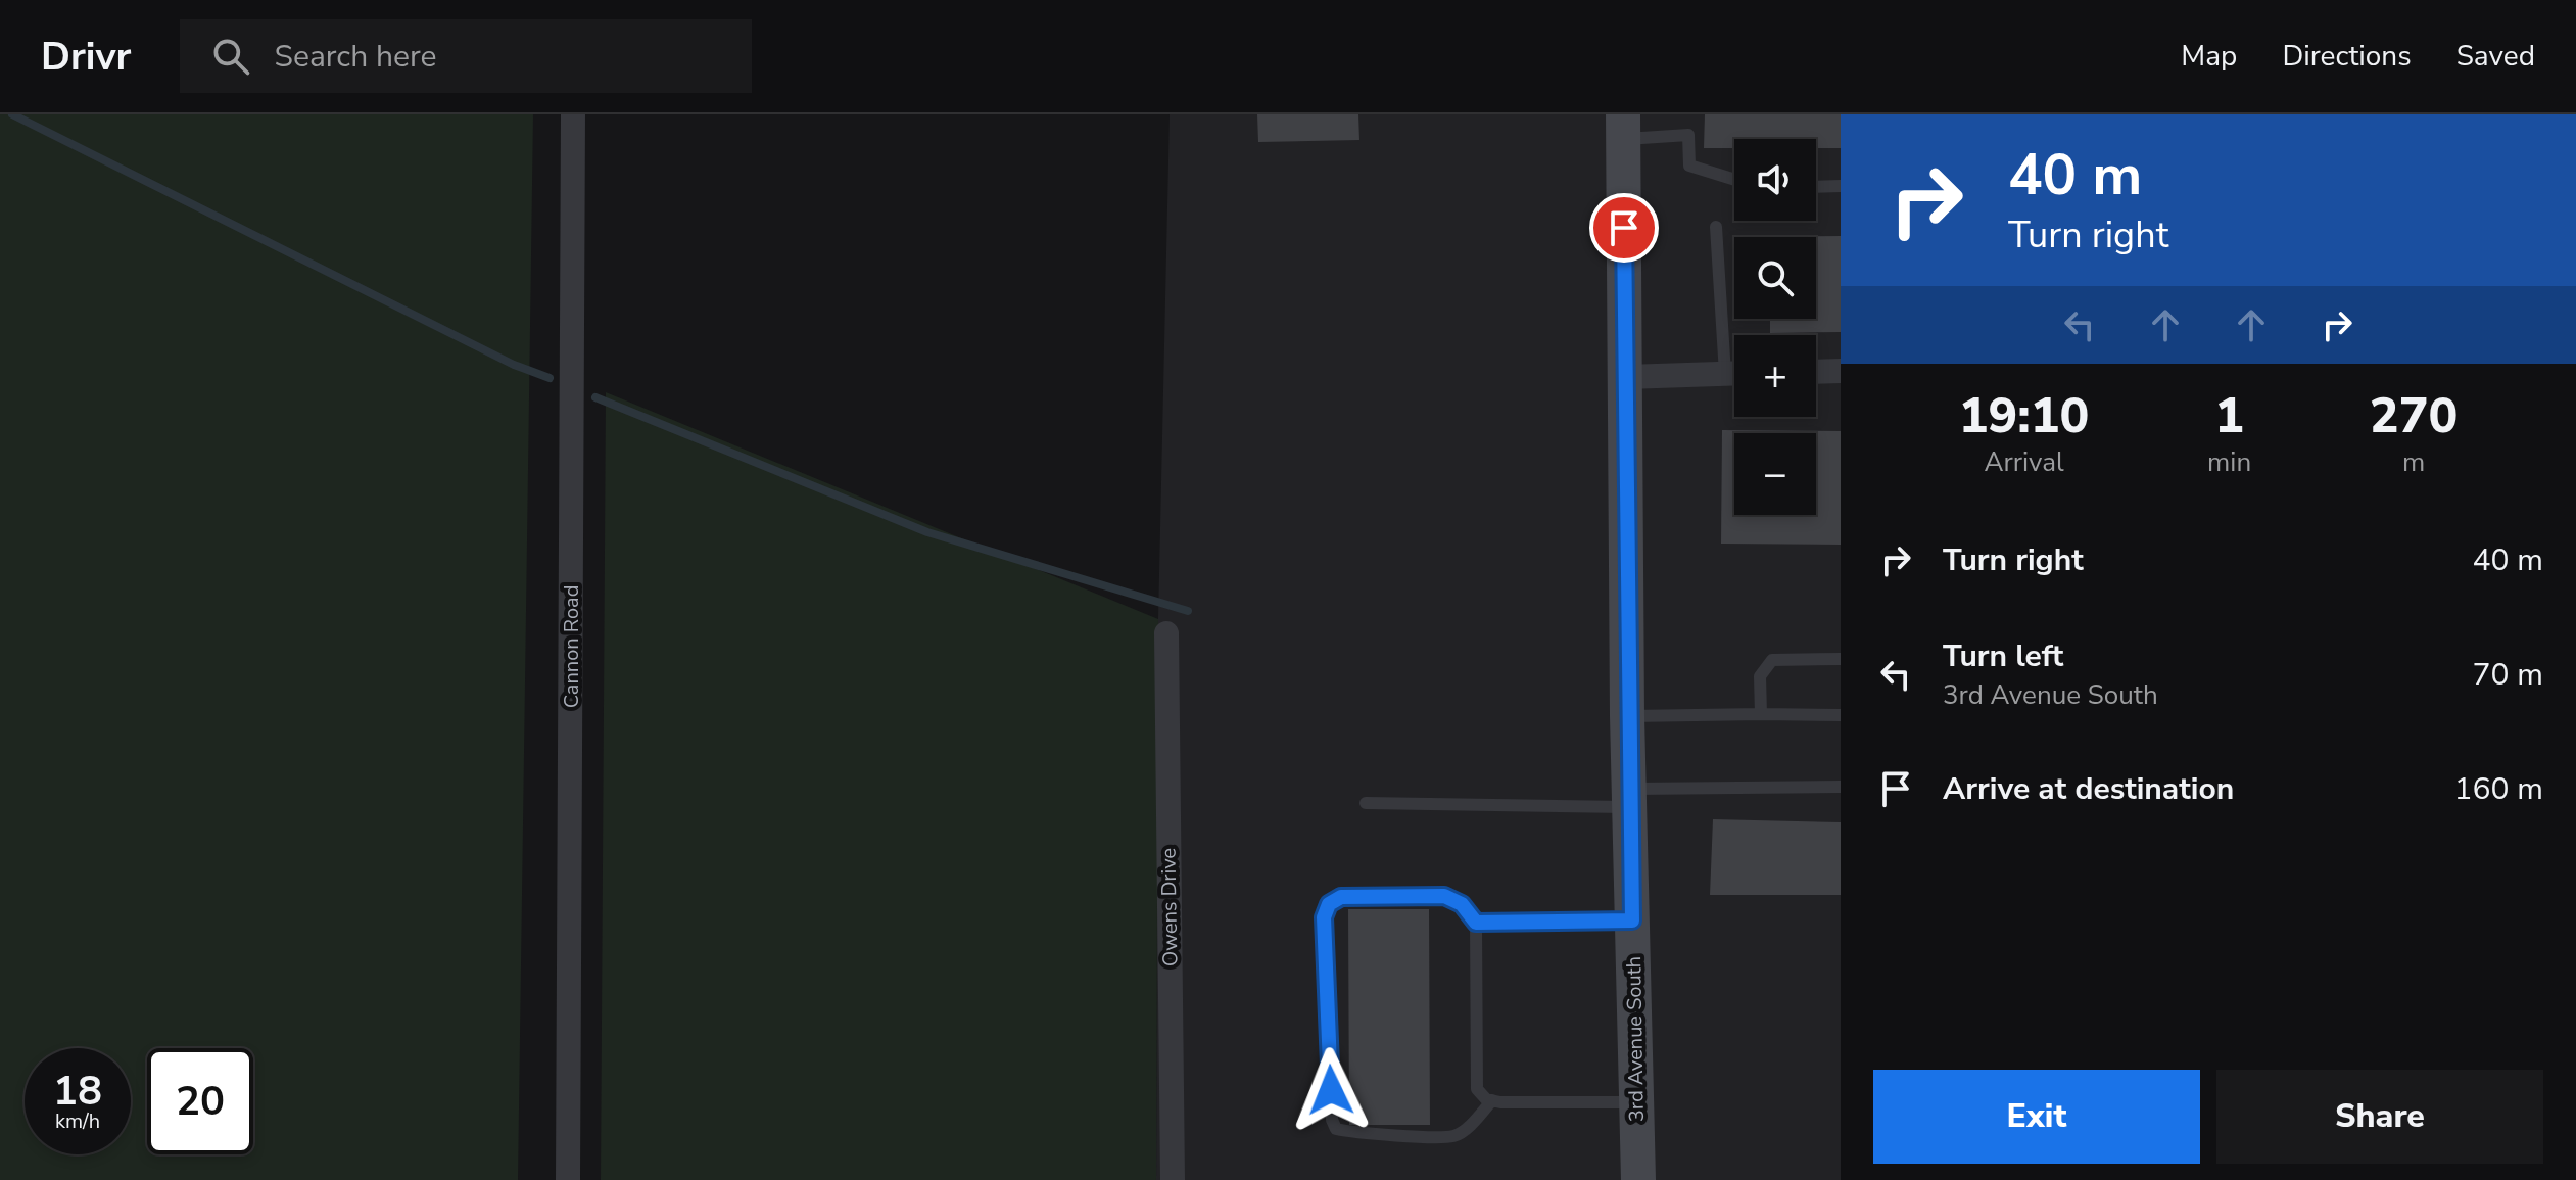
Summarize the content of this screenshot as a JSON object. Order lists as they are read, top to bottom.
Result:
{
  "streets": {
    "main road": ["3rd Avenue South"],
    "street": ["Cannon Road", "Owens Drive"]
  },
  "page": {
    "header": "Drivr",
    "search": "Search here",
    "nav": ["Map", "Directions", "Saved"],
    "turn": ["40 m", "Turn right"],
    "map_buttons": ["+", "−"],
    "eta": [
      "19:10",
      "Arrival",
      "1",
      "min",
      "270",
      "m"
    ],
    "list": [
      {
        "name": "Turn right",
        "value": "40 m"
      },
      {
        "name": "Turn left",
        "note": "3rd Avenue South",
        "value": "70 m"
      },
      {
        "name": "Arrive at destination",
        "value": "160 m"
      }
    ],
    "speed": "18 km/h",
    "limit": "20",
    "buttons": ["Exit", "Share"]
  }
}
